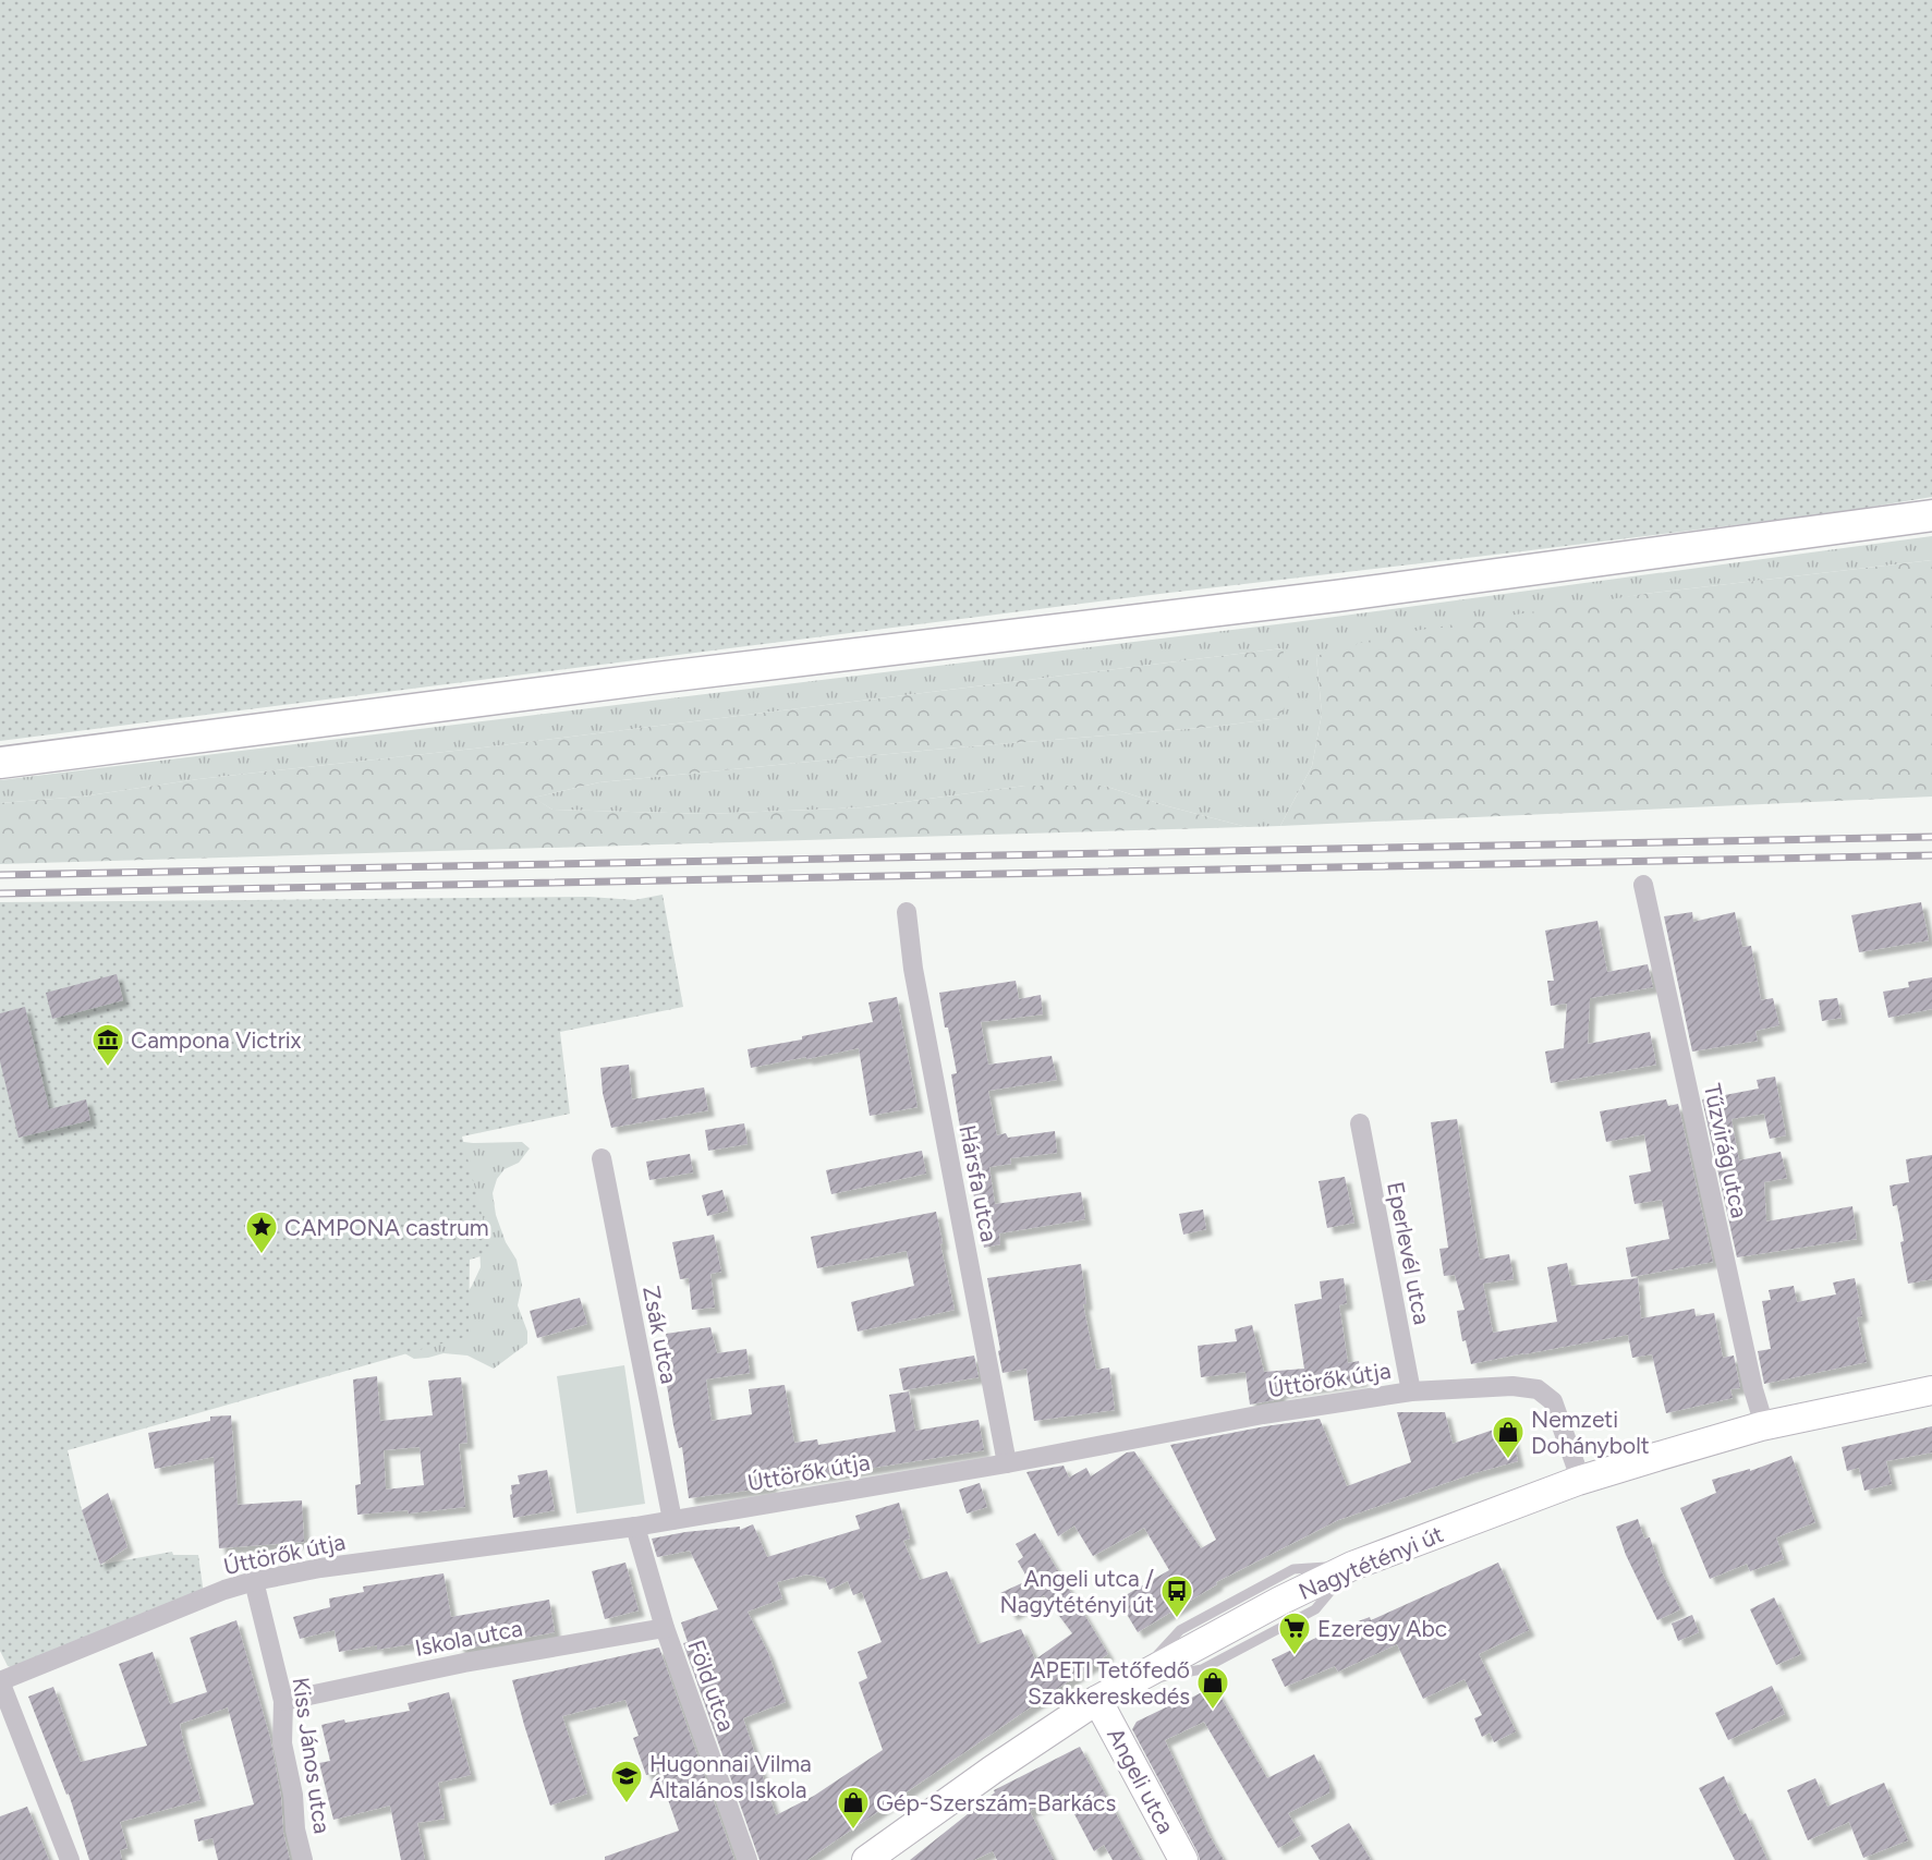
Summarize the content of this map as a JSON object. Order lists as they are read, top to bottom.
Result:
{
  "streets": {
    "main road": ["Nagytétényi út", "Angeli utca"],
    "street": [
      "Tűzvirág utca",
      "Hársfa utca",
      "Eperlevél utca",
      "Zsák utca",
      "Úttörők útja",
      "Iskola utca",
      "Föld utca",
      "Kiss János utca"
    ]
  },
  "crossings": [
    ["Tűzvirág utca", "Nagytétényi út"],
    ["Hársfa utca", "Úttörők útja"],
    ["Eperlevél utca", "Úttörők útja"],
    ["Zsák utca", "Úttörők útja"],
    ["Úttörők útja", "Nagytétényi út"],
    ["Úttörők útja", "Föld utca"],
    ["Úttörők útja", "Kiss János utca"],
    ["Nagytétényi út", "Angeli utca"],
    ["Iskola utca", "Föld utca"],
    ["Iskola utca", "Kiss János utca"]
  ],
  "places": {
    "museum": ["Campona Victrix"],
    "place": ["CAMPONA castrum"],
    "shop": ["Nemzeti Dohánybolt", "APETI Tetőfedő Szakkereskedés", "Gép-Szerszám-Barkács"],
    "bus stop": ["Angeli utca / Nagytétényi út"],
    "supermarket": ["Ezeregy Abc"],
    "school or university": ["Hugonnai Vilma Általános Iskola"]
  }
}
